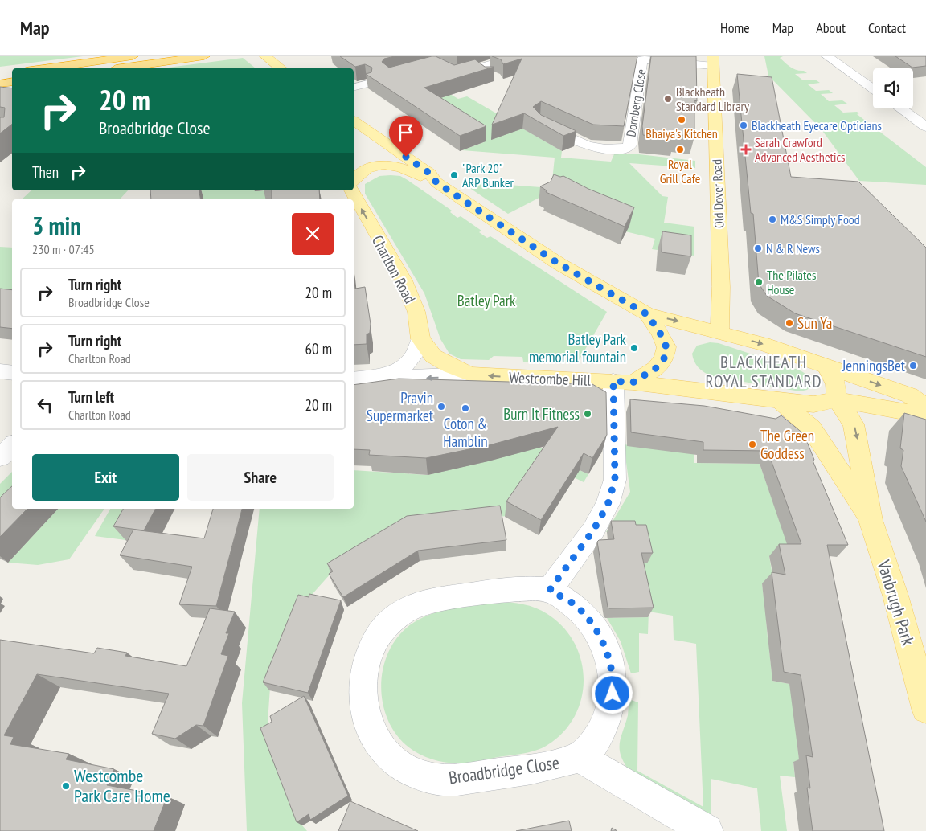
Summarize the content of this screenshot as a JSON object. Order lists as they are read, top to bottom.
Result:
{
  "streets": {
    "main road": [
      "Old Dover Road",
      "Charlton Road",
      "Westcombe Hill",
      "Vanbrugh Park"
    ],
    "street": ["Dornberg Close", "Broadbridge Close"]
  },
  "crossings": [
    ["Dornberg Close", "Old Dover Road"],
    ["Charlton Road", "Westcombe Hill"],
    ["Westcombe Hill", "Vanbrugh Park"]
  ],
  "one_way": ["Charlton Road", "Westcombe Hill"],
  "districts": ["BLACKHEATH ROYAL STANDARD"],
  "parks": ["Batley Park"],
  "places": {
    "other": [
      "Blackheath Standard Library",
      "Bhaiya's Kitchen",
      "Blackheath Eyecare Opticians",
      "Royal Grill Cafe",
      "\"Park 20\" ARP Bunker",
      "M&S Simply Food",
      "N & R News",
      "The Pilates House",
      "Sun Ya",
      "Batley Park memorial fountain",
      "JenningsBet",
      "Pravin Supermarket",
      "Coton & Hamblin",
      "Burn It Fitness",
      "The Green Goddess",
      "Westcombe Park Care Home"
    ],
    "health": ["Sarah Crawford Advanced Aesthetics"]
  },
  "page": {
    "header": "Map",
    "nav": [
      "Home",
      "Map",
      "About",
      "Contact"
    ],
    "turn": ["20 m", "Broadbridge Close"],
    "then": "Then",
    "heading": ["3 min", "230 m · 07:45"],
    "list": [
      {
        "name": "Turn right",
        "note": "Broadbridge Close",
        "value": "20 m"
      },
      {
        "name": "Turn right",
        "note": "Charlton Road",
        "value": "60 m"
      },
      {
        "name": "Turn left",
        "note": "Charlton Road",
        "value": "20 m"
      }
    ],
    "buttons": ["Exit", "Share"]
  }
}
